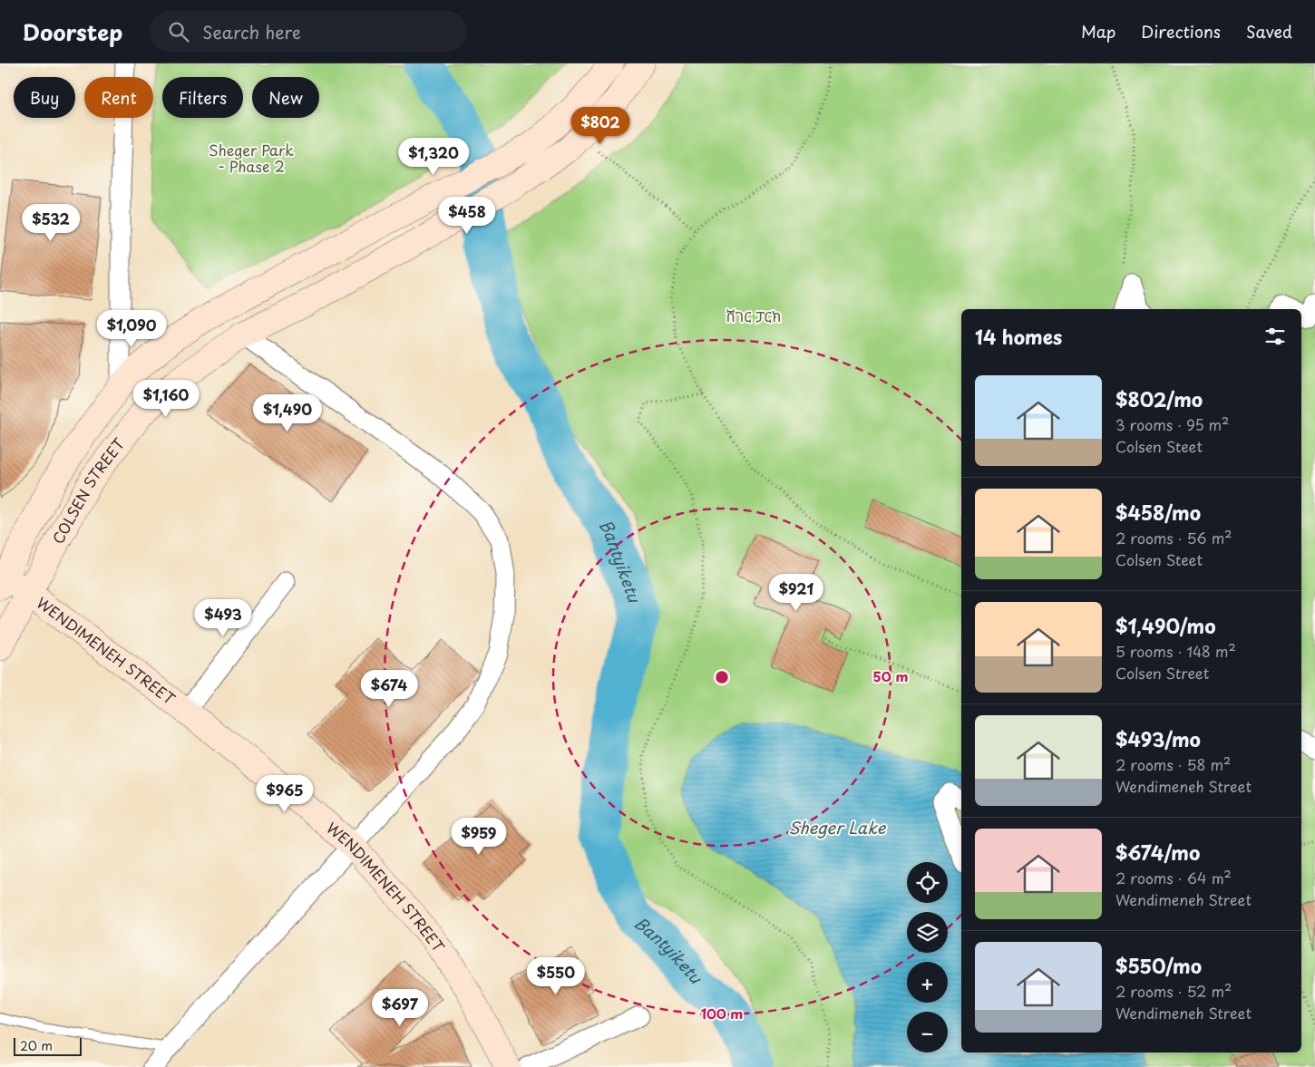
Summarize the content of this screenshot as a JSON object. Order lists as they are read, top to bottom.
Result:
{
  "streets": {
    "main road": ["COLSEN STREET", "WENDIMENEH STREET"]
  },
  "crossings": [
    ["COLSEN STREET", "WENDIMENEH STREET"]
  ],
  "water": ["Bantyiketu", "Sheger Lake"],
  "parks": ["Sheger Park - Phase 2", "ሸገር ፓርክ"],
  "scale_bar": "20 m",
  "page": {
    "header": "Doorstep",
    "search": "Search here",
    "nav": ["Map", "Directions", "Saved"],
    "chip": [
      "Buy",
      "Rent",
      "Filters",
      "New"
    ],
    "price": [
      "$802",
      "$1,320",
      "$458",
      "$532",
      "$1,090",
      "$1,160",
      "$1,490",
      "$921",
      "$493",
      "$674",
      "$965",
      "$959",
      "$550",
      "$697"
    ],
    "heading": "14 homes",
    "list": [
      {
        "name": "$802/mo",
        "note": "3 rooms · 95 m² · Colsen Steet"
      },
      {
        "name": "$458/mo",
        "note": "2 rooms · 56 m² · Colsen Steet"
      },
      {
        "name": "$1,490/mo",
        "note": "5 rooms · 148 m² · Colsen Street"
      },
      {
        "name": "$493/mo",
        "note": "2 rooms · 58 m² · Wendimeneh Street"
      },
      {
        "name": "$674/mo",
        "note": "2 rooms · 64 m² · Wendimeneh Street"
      },
      {
        "name": "$550/mo",
        "note": "2 rooms · 52 m² · Wendimeneh Street"
      }
    ],
    "map_buttons": ["+", "−"],
    "scale": "20 m"
  },
  "rings": ["50 m", "100 m"]
}
